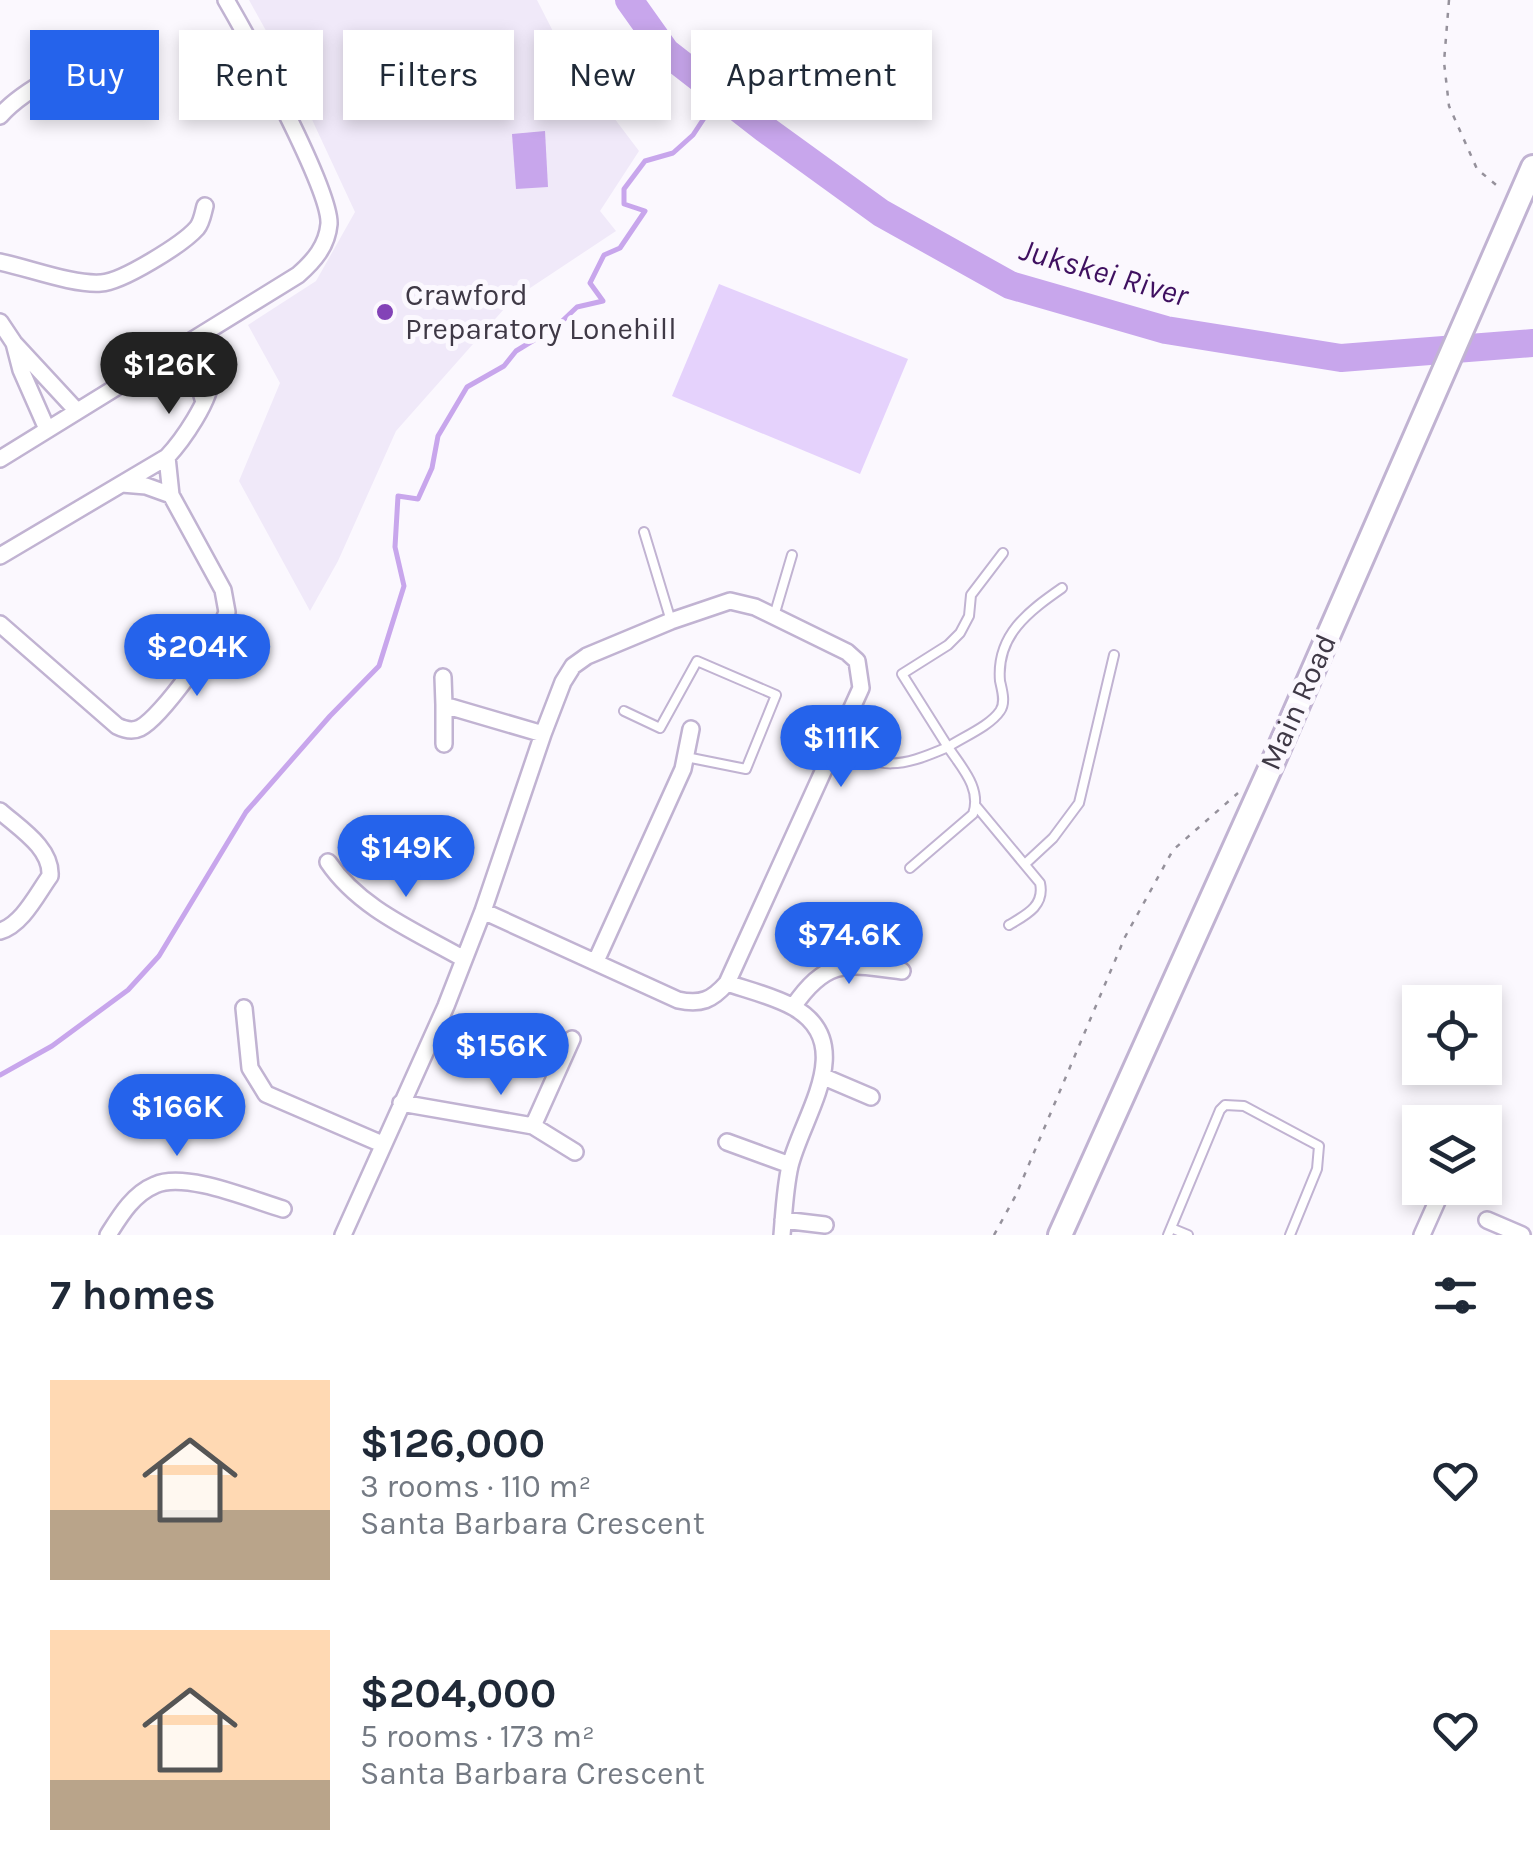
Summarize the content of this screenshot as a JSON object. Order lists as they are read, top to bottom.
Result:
{
  "streets": {
    "main road": ["Main Road"]
  },
  "water": ["Jukskei River"],
  "places": ["Crawford Preparatory Lonehill"],
  "page": {
    "chip": [
      "Buy",
      "Rent",
      "Filters",
      "New",
      "Apartment"
    ],
    "price": [
      "$126K",
      "$204K",
      "$111K",
      "$149K",
      "$74.6K",
      "$156K",
      "$166K"
    ],
    "heading": "7 homes",
    "list": [
      {
        "name": "$126,000",
        "note": "3 rooms · 110 m² · Santa Barbara Crescent"
      },
      {
        "name": "$204,000",
        "note": "5 rooms · 173 m² · Santa Barbara Crescent"
      }
    ]
  }
}
